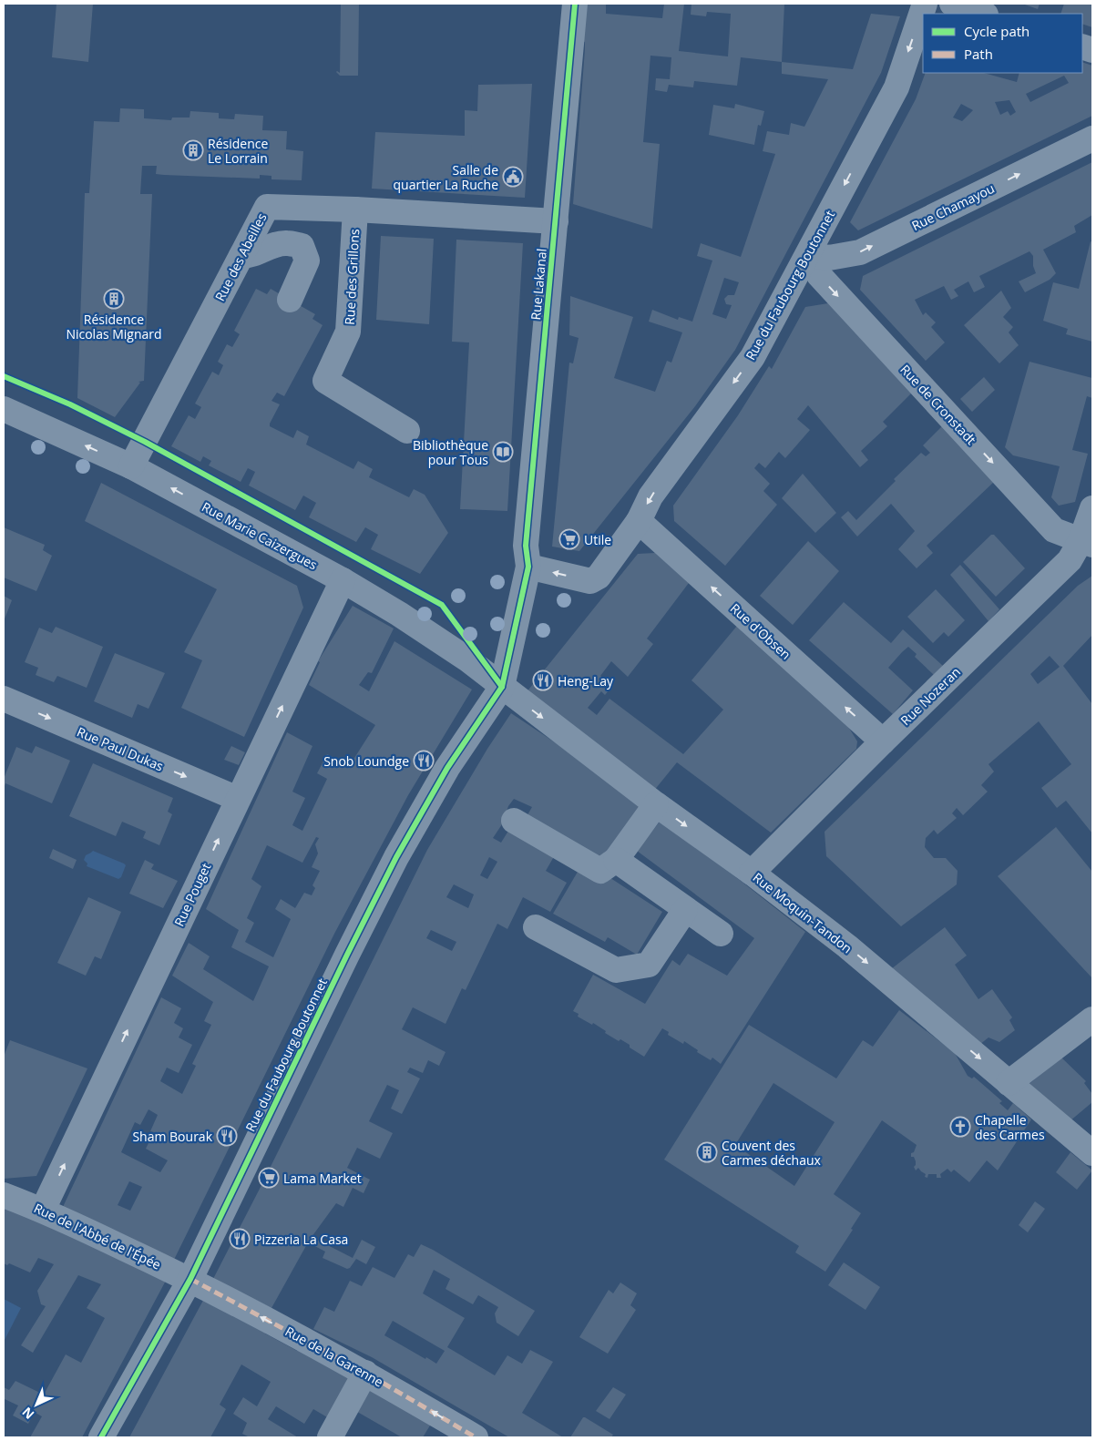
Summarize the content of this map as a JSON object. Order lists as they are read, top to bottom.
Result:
{
  "streets": {
    "street": [
      "Rue Chamayou",
      "Rue des Abeilles",
      "Rue des Grillons",
      "Rue Lakanal",
      "Rue du Faubourg Boutonnet",
      "Rue de Cronstadt",
      "Rue Marie Caizergues",
      "Rue d'Obsen",
      "Rue Nozeran",
      "Rue Paul Dukas",
      "Rue Pouget",
      "Rue Moquin-Tandon",
      "Rue de l'Abbé de l'Épée",
      "Rue de la Garenne"
    ]
  },
  "crossings": [
    ["Rue Chamayou", "Rue du Faubourg Boutonnet"],
    ["Rue Chamayou", "Rue de Cronstadt"],
    ["Rue des Abeilles", "Rue des Grillons"],
    ["Rue des Abeilles", "Rue Lakanal"],
    ["Rue des Abeilles", "Rue Marie Caizergues"],
    ["Rue Lakanal", "Rue du Faubourg Boutonnet"],
    ["Rue Lakanal", "Rue Marie Caizergues"],
    ["Rue Lakanal", "Rue Moquin-Tandon"],
    ["Rue du Faubourg Boutonnet", "Rue de Cronstadt"],
    ["Rue du Faubourg Boutonnet", "Rue Marie Caizergues"],
    ["Rue du Faubourg Boutonnet", "Rue d'Obsen"],
    ["Rue du Faubourg Boutonnet", "Rue Moquin-Tandon"],
    ["Rue du Faubourg Boutonnet", "Rue de l'Abbé de l'Épée"],
    ["Rue du Faubourg Boutonnet", "Rue de la Garenne"],
    ["Rue de Cronstadt", "Rue Nozeran"],
    ["Rue Marie Caizergues", "Rue Pouget"],
    ["Rue Marie Caizergues", "Rue Moquin-Tandon"],
    ["Rue d'Obsen", "Rue Nozeran"],
    ["Rue Nozeran", "Rue Moquin-Tandon"],
    ["Rue Paul Dukas", "Rue Pouget"],
    ["Rue Pouget", "Rue de l'Abbé de l'Épée"],
    ["Rue de l'Abbé de l'Épée", "Rue de la Garenne"]
  ],
  "one_way": [
    "Rue Chamayou",
    "Rue du Faubourg Boutonnet",
    "Rue de Cronstadt",
    "Rue Marie Caizergues",
    "Rue d'Obsen",
    "Rue Paul Dukas",
    "Rue Pouget",
    "Rue Moquin-Tandon",
    "Rue de la Garenne"
  ],
  "places": {
    "building": ["Résidence Le Lorrain", "Résidence Nicolas Mignard", "Couvent des Carmes déchaux"],
    "public building": ["Salle de quartier La Ruche"],
    "library": ["Bibliothèque pour Tous"],
    "supermarket": ["Utile", "Lama Market"],
    "restaurant": [
      "Heng-Lay",
      "Snob Loundge",
      "Sham Bourak",
      "Pizzeria La Casa"
    ],
    "church": ["Chapelle des Carmes"]
  },
  "legend": ["Cycle path", "Path"],
  "north": "bottom left"
}
